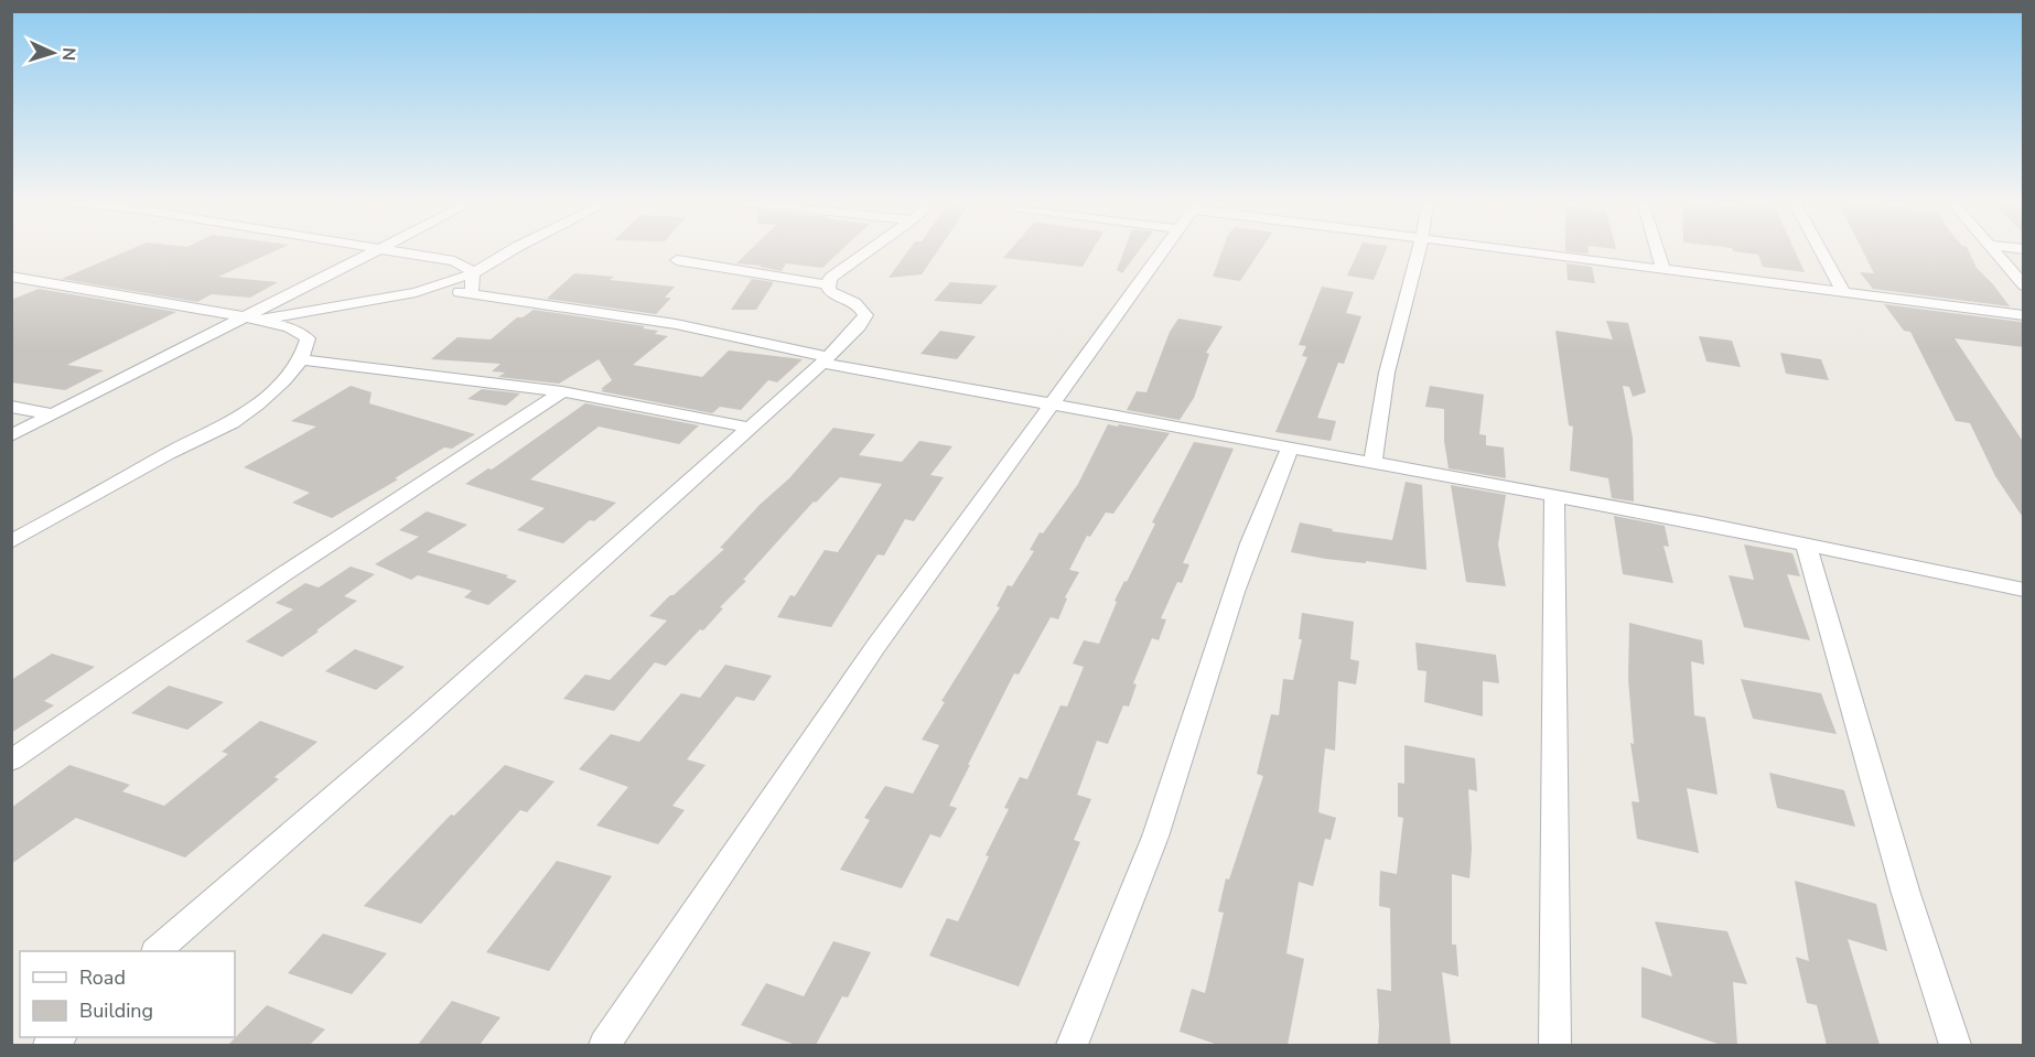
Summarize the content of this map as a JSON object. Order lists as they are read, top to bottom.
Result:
{
  "legend": ["Road", "Building"],
  "north": "right"
}
